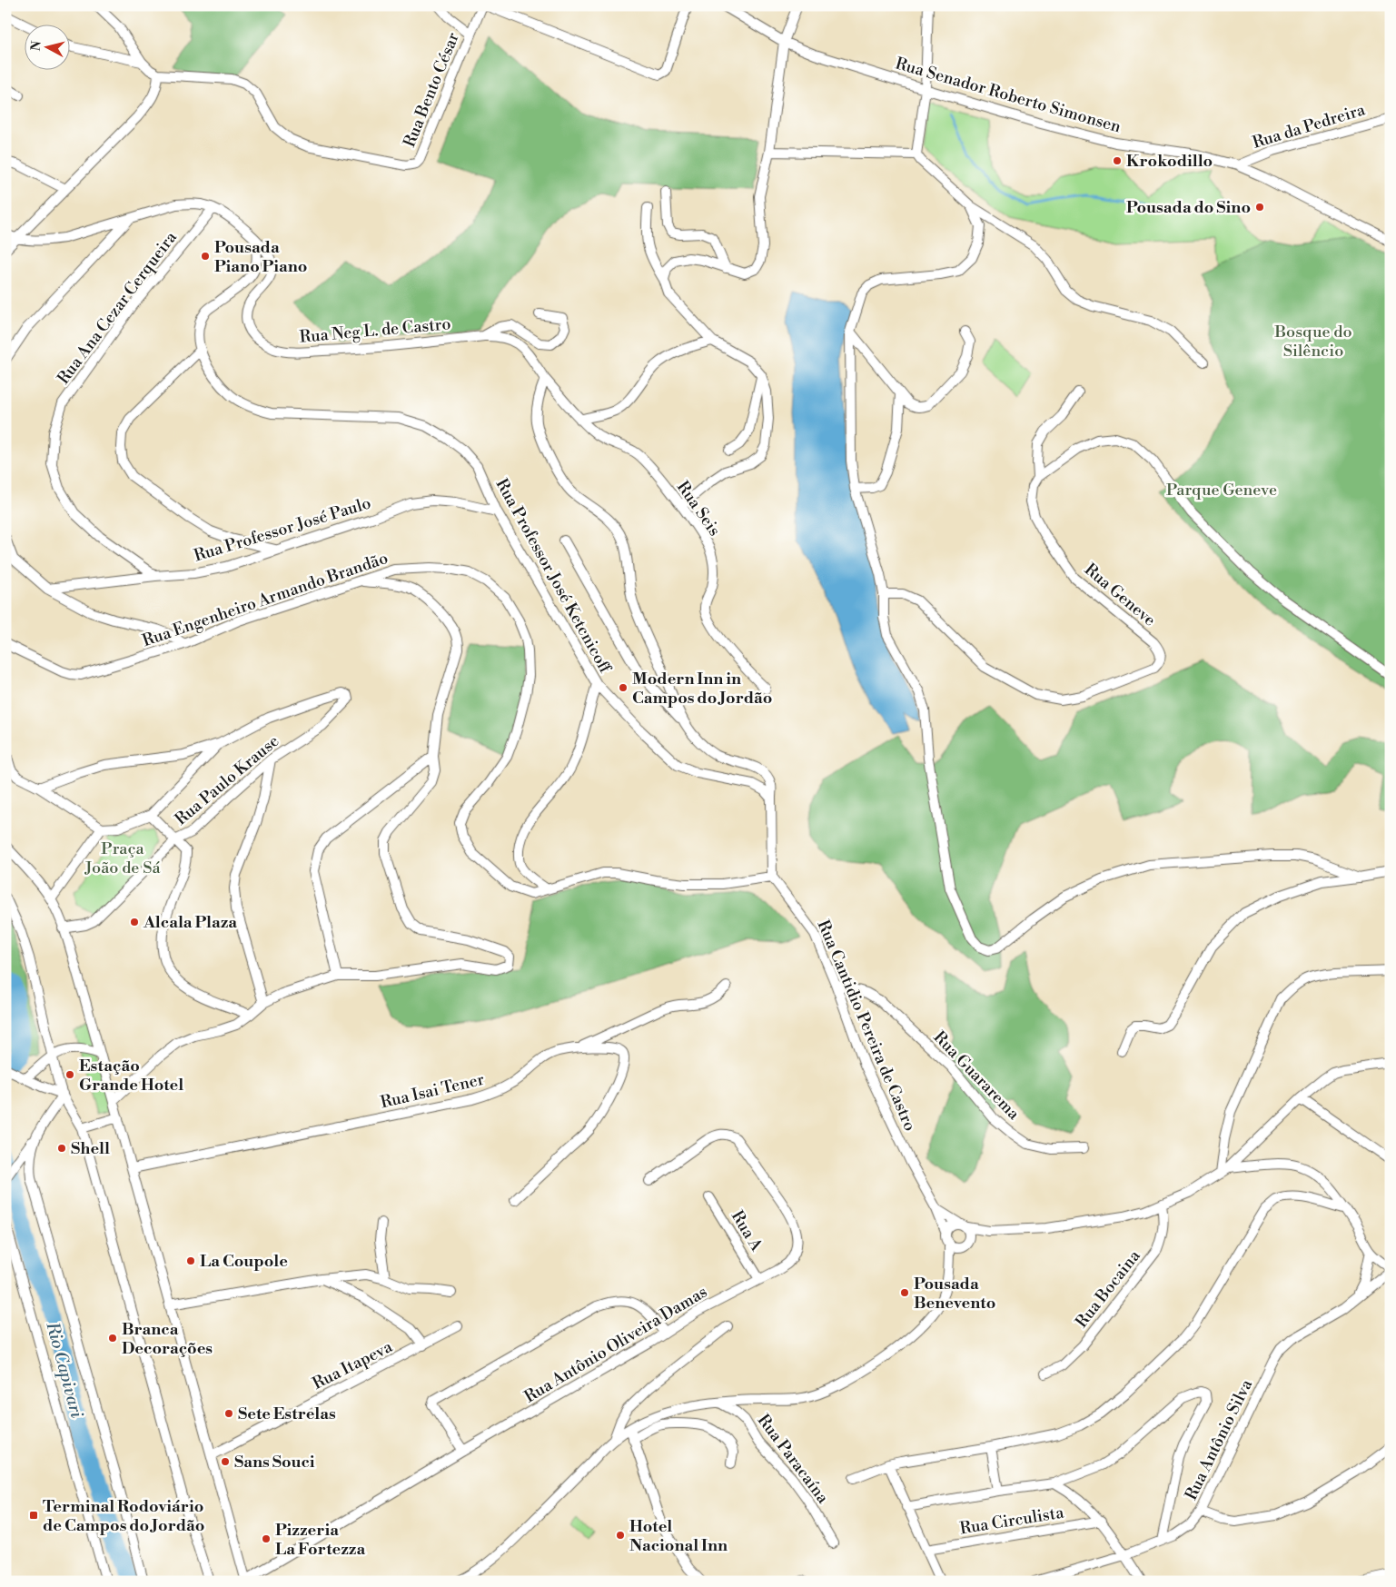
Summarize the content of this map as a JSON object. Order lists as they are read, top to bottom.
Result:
{
  "streets": {
    "street": [
      "Rua Bento César",
      "Rua Senador Roberto Simonsen",
      "Rua da Pedreira",
      "Rua Ana Cezar Cerqueira",
      "Rua Neg L. de Castro",
      "Rua Seis",
      "Rua Professor José Paulo",
      "Rua Professor José Ketcnicoff",
      "Rua Geneve",
      "Rua Engenheiro Armando Brandão",
      "Rua Paulo Krause",
      "Rua Cantidio Pereira de Castro",
      "Rua Guararema",
      "Rua Isai Tener",
      "Rua A",
      "Rua Bocaina",
      "Rua Antônio Oliveira Damas",
      "Rua Itapeva",
      "Rua Antônio Silva",
      "Rua Paracaína",
      "Rua Circulista"
    ]
  },
  "crossings": [
    ["Rua Senador Roberto Simonsen", "Rua da Pedreira"],
    ["Rua Ana Cezar Cerqueira", "Rua Neg L. de Castro"],
    ["Rua Ana Cezar Cerqueira", "Rua Professor José Paulo"],
    ["Rua Neg L. de Castro", "Rua Seis"],
    ["Rua Professor José Paulo", "Rua Professor José Ketcnicoff"],
    ["Rua Engenheiro Armando Brandão", "Rua Cantidio Pereira de Castro"],
    ["Rua Cantidio Pereira de Castro", "Rua Guararema"],
    ["Rua A", "Rua Antônio Oliveira Damas"]
  ],
  "water": ["Rio Capivari"],
  "parks": ["Bosque do Silêncio", "Parque Geneve", "Praça João de Sá"],
  "places": {
    "other": [
      "Krokodillo",
      "Pousada do Sino",
      "Pousada Piano Piano",
      "Modern Inn in Campos do Jordão",
      "Alcala Plaza",
      "Estação Grande Hotel",
      "Shell",
      "La Coupole",
      "Pousada Benevento",
      "Branca Decorações",
      "Sete Estrelas",
      "Sans Souci",
      "Hotel Nacional Inn",
      "Pizzeria La Fortezza"
    ],
    "transit": ["Terminal Rodoviário de Campos do Jordão"]
  },
  "north": "left"
}
